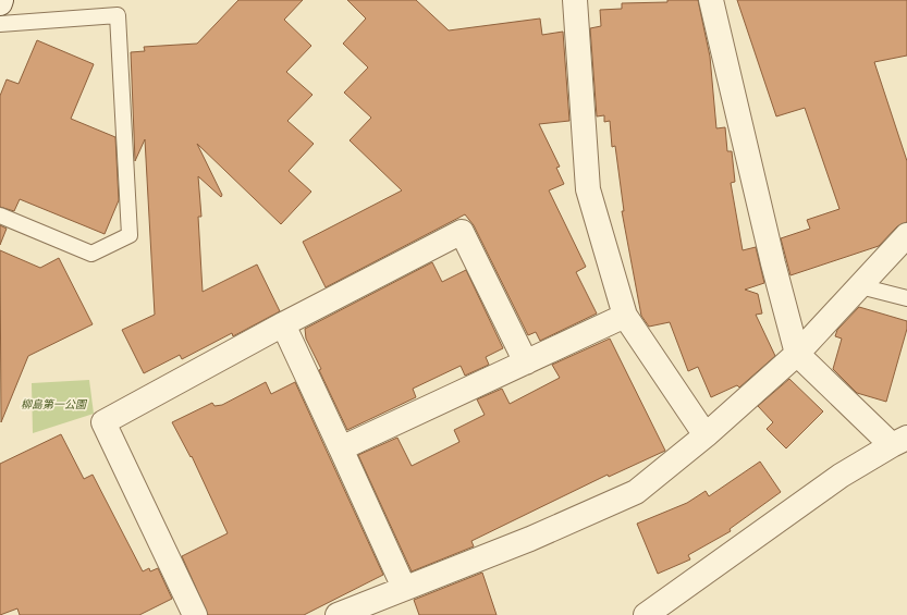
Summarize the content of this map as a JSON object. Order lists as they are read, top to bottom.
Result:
{
  "parks": ["柳島第一公園"]
}
